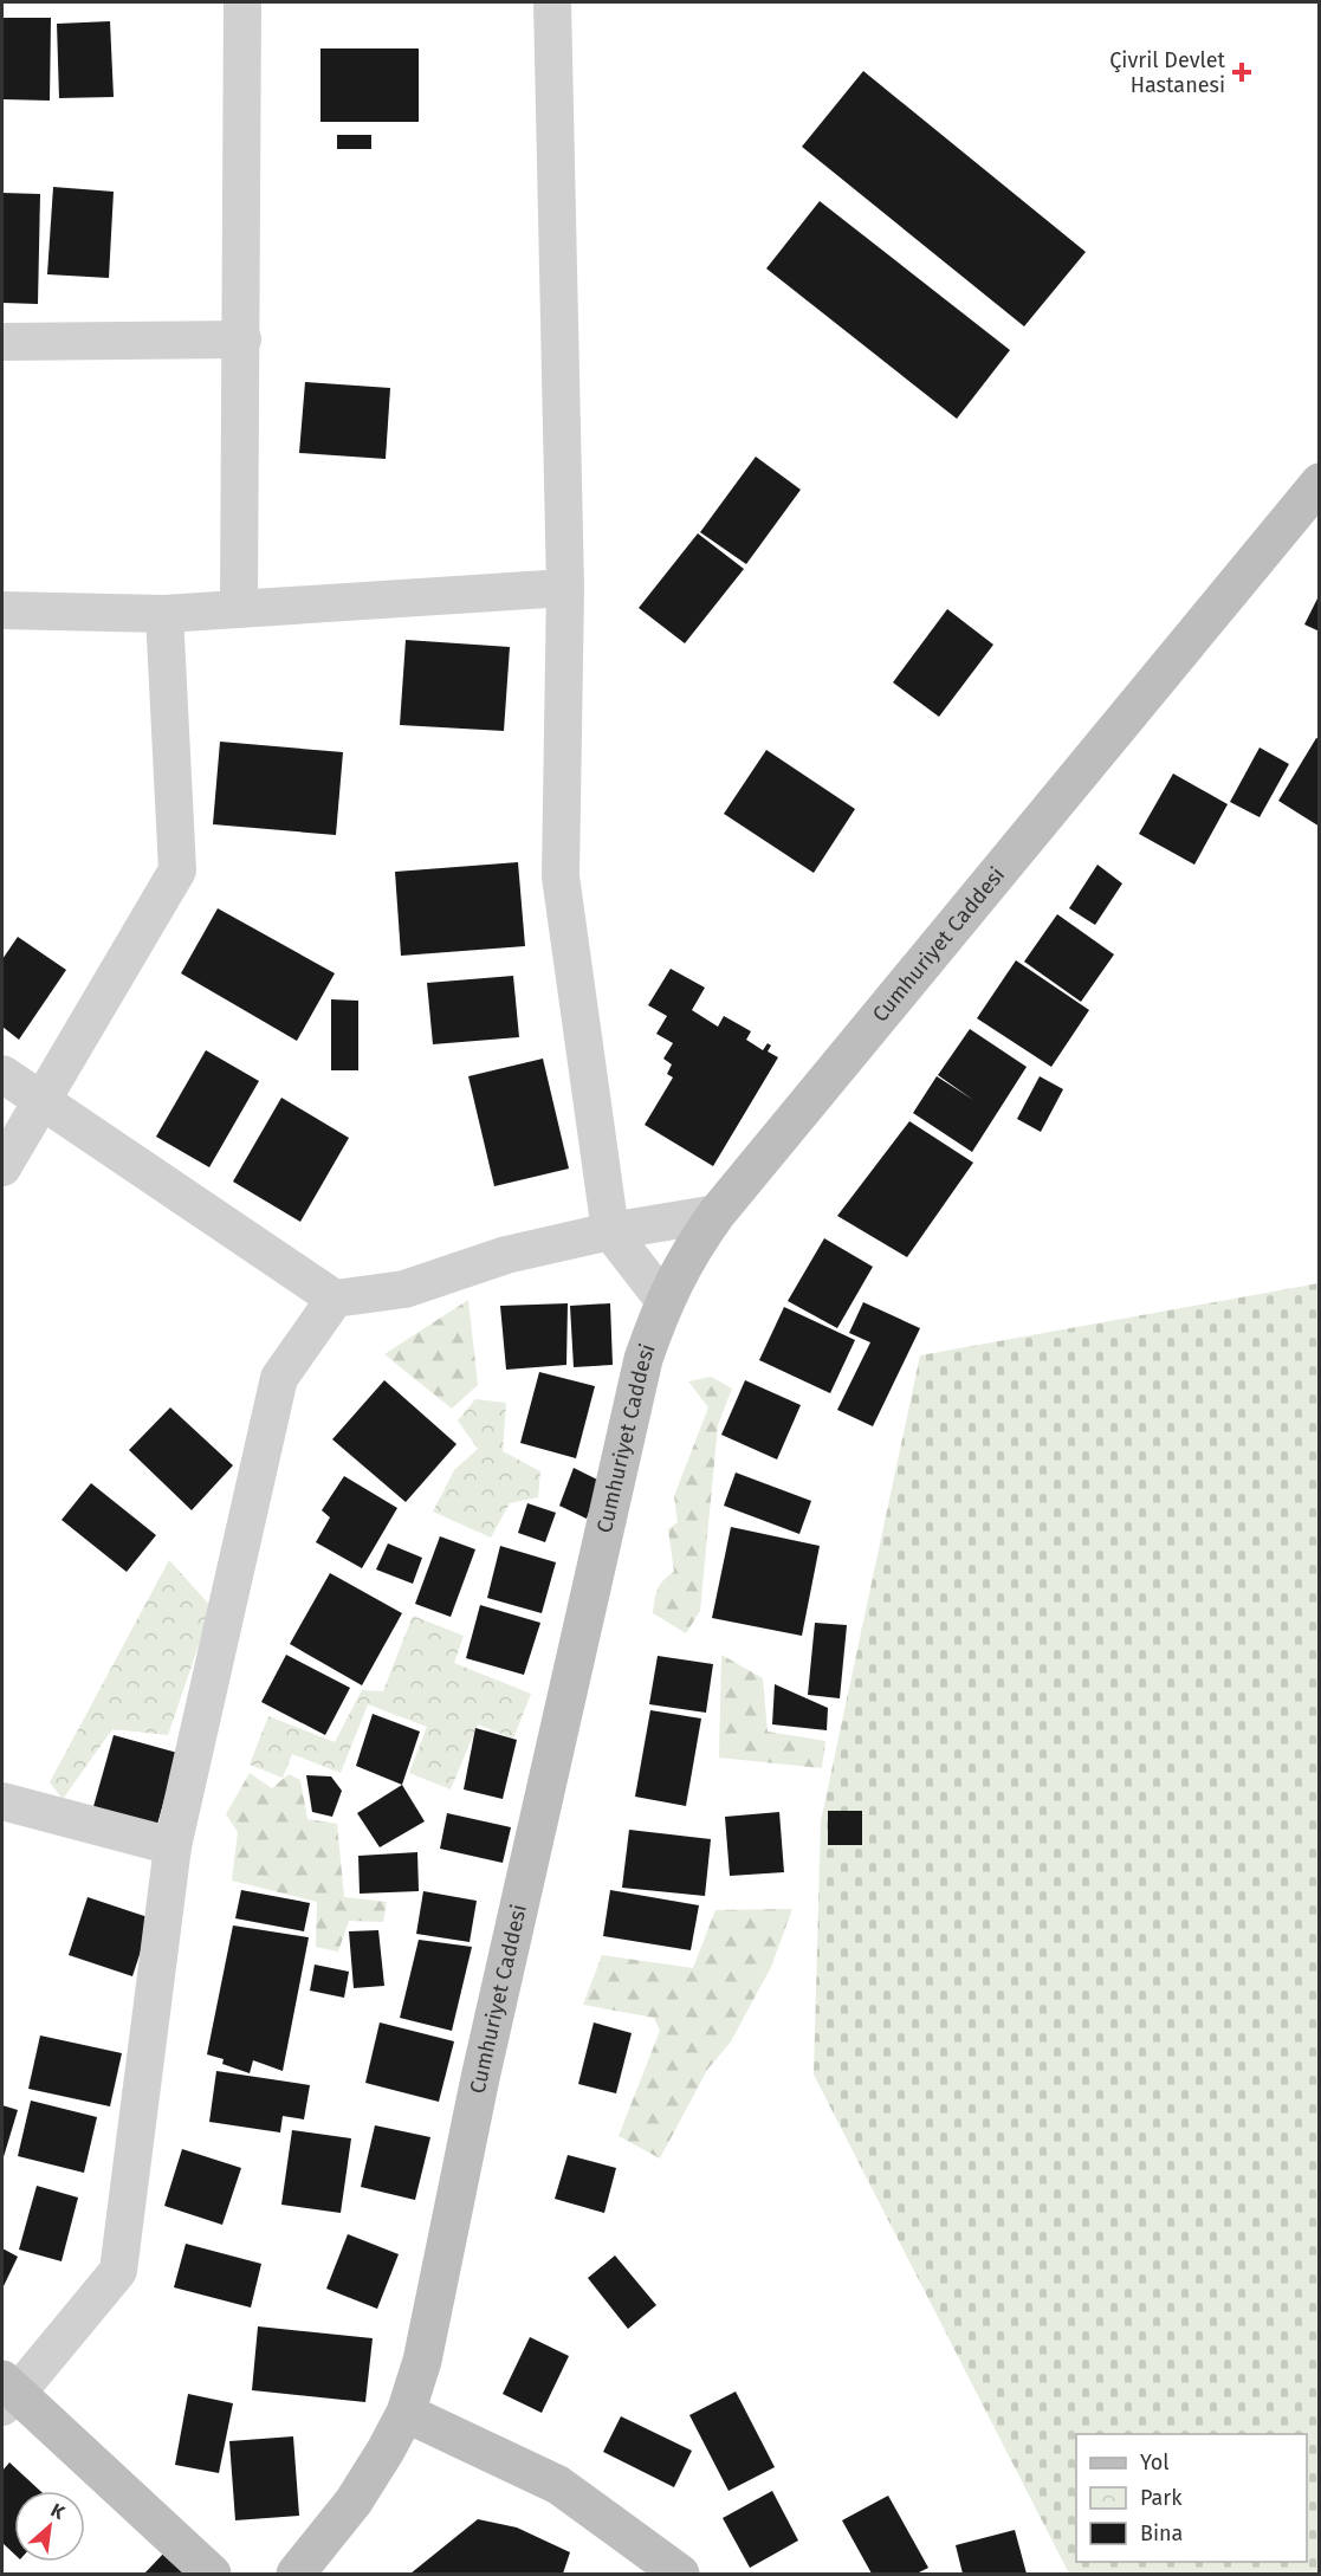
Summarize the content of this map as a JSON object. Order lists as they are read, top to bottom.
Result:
{
  "streets": {
    "main road": ["Cumhuriyet Caddesi"]
  },
  "places": {
    "health": ["Çivril Devlet Hastanesi"]
  },
  "legend": ["Yol", "Park", "Bina"],
  "north": "top right"
}
